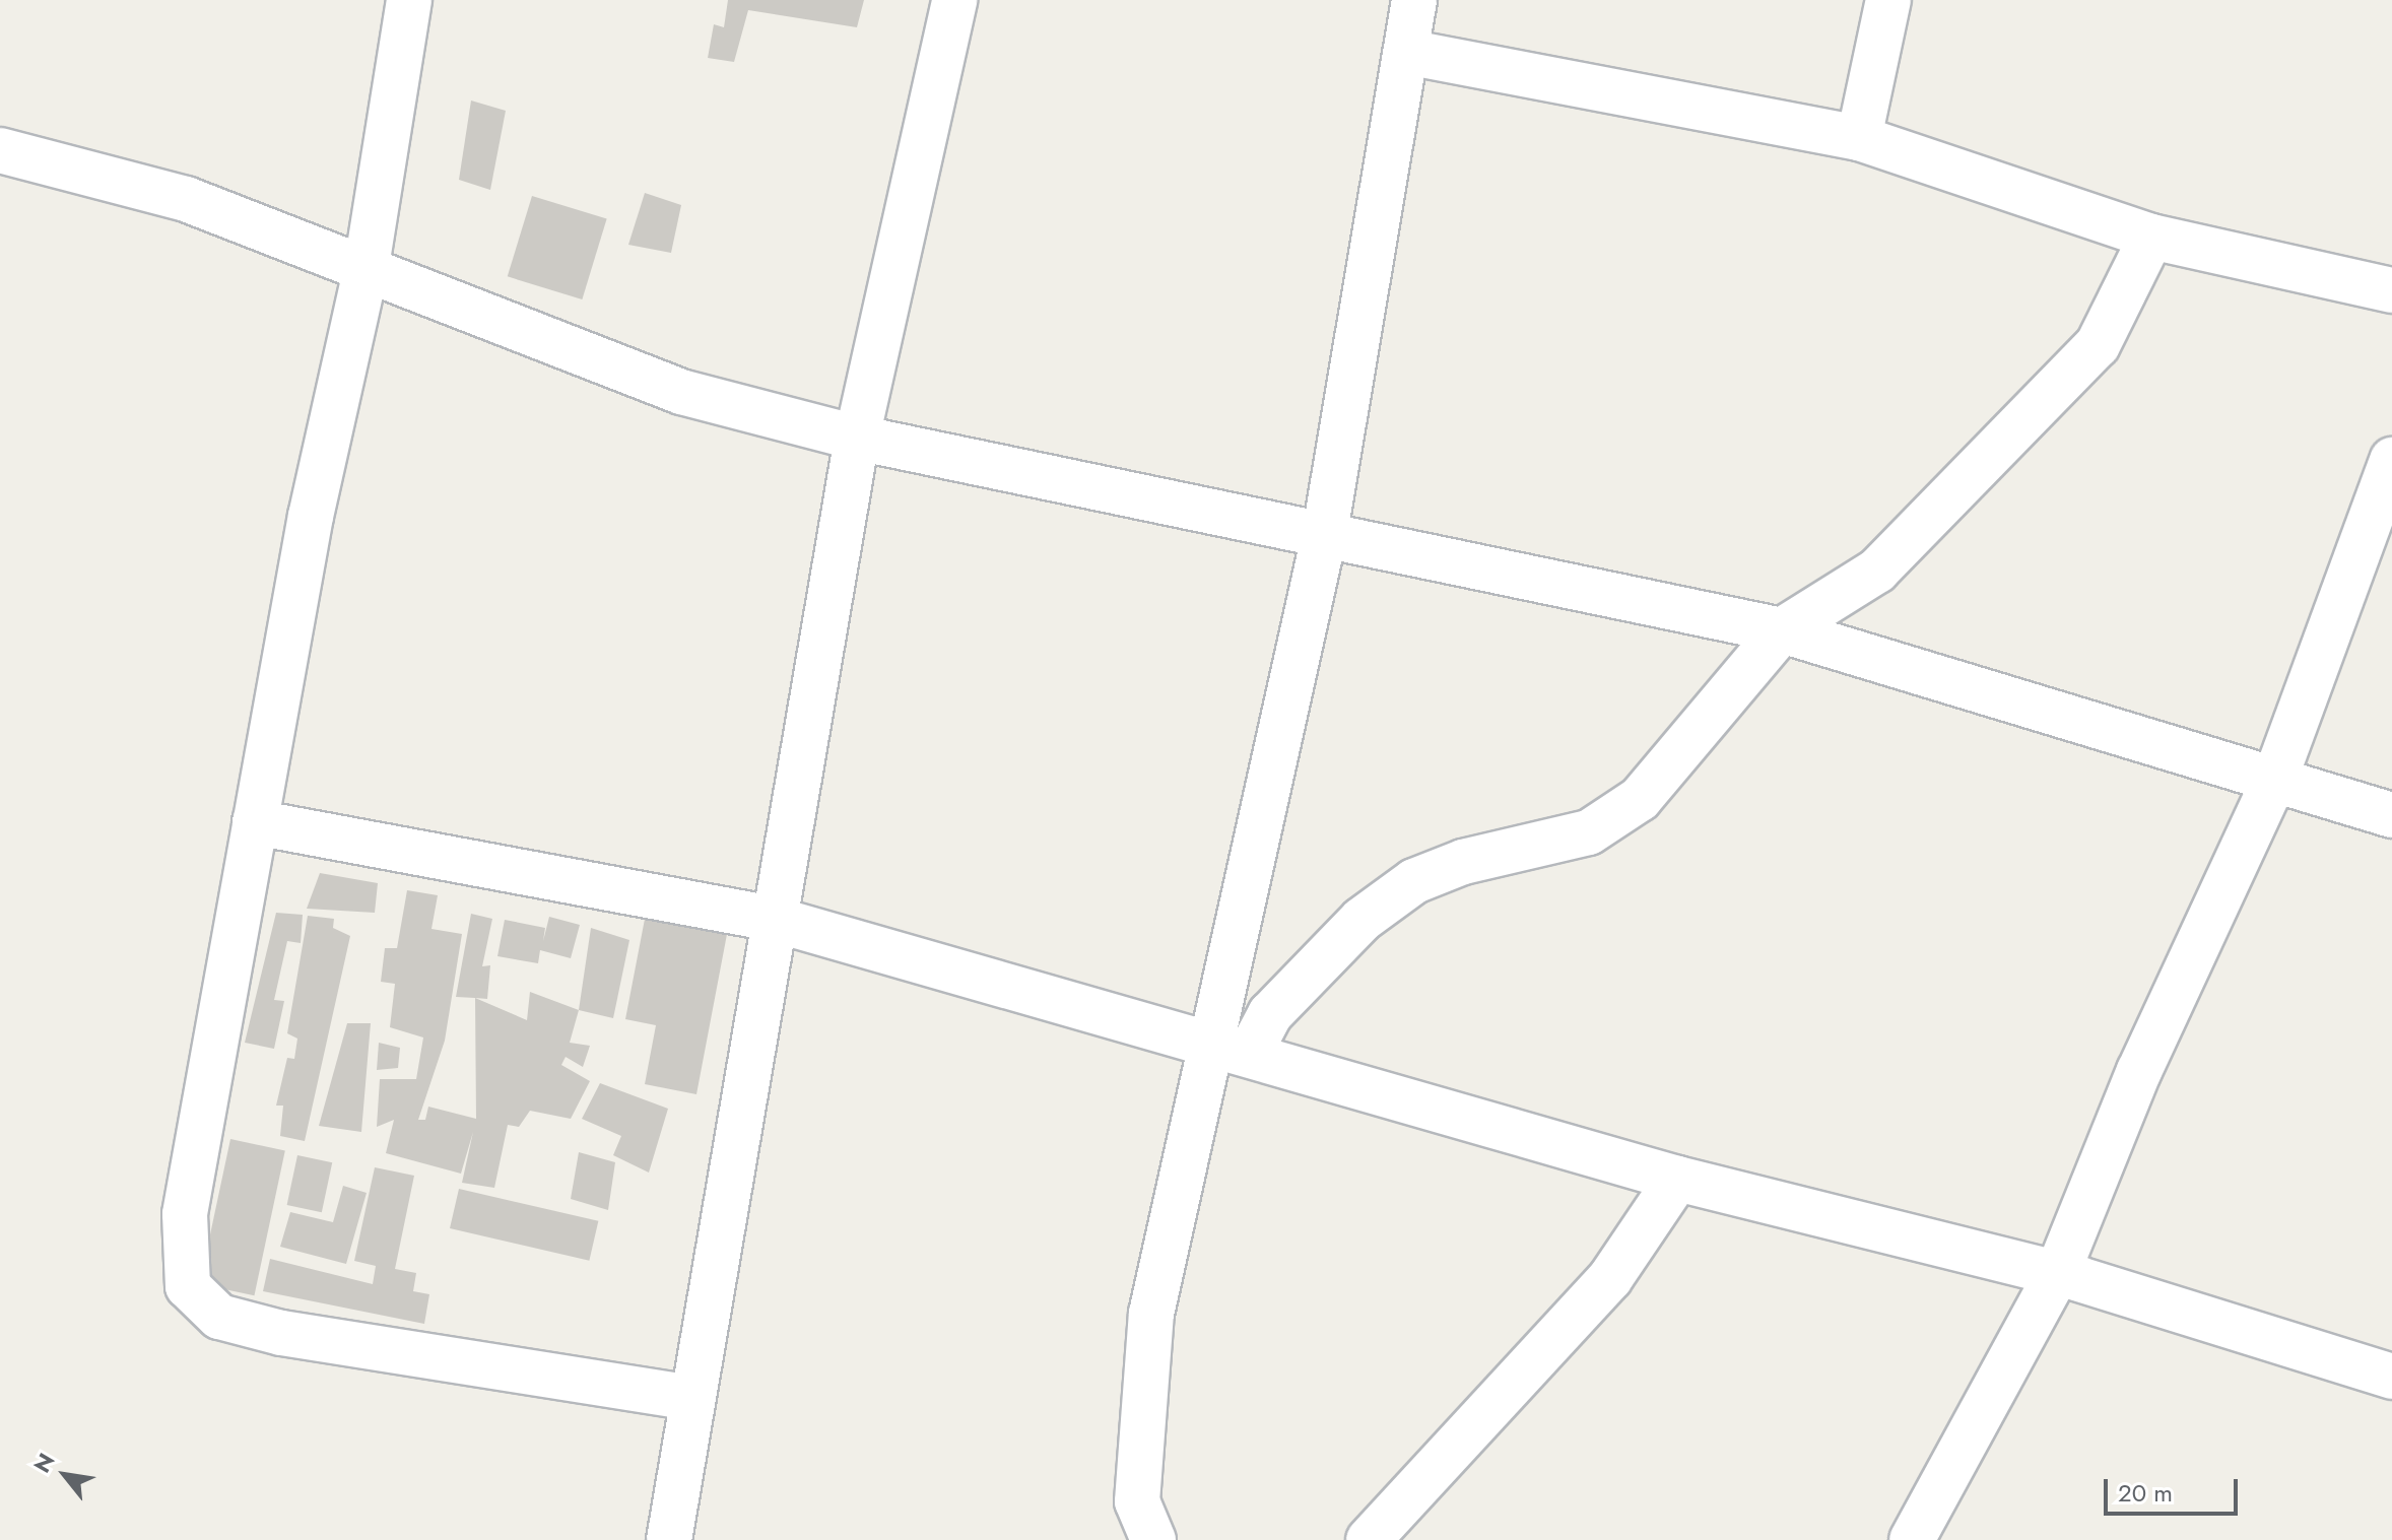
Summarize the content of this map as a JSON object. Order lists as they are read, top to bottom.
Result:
{
  "scale_bar": "20 m",
  "north": "top left"
}
